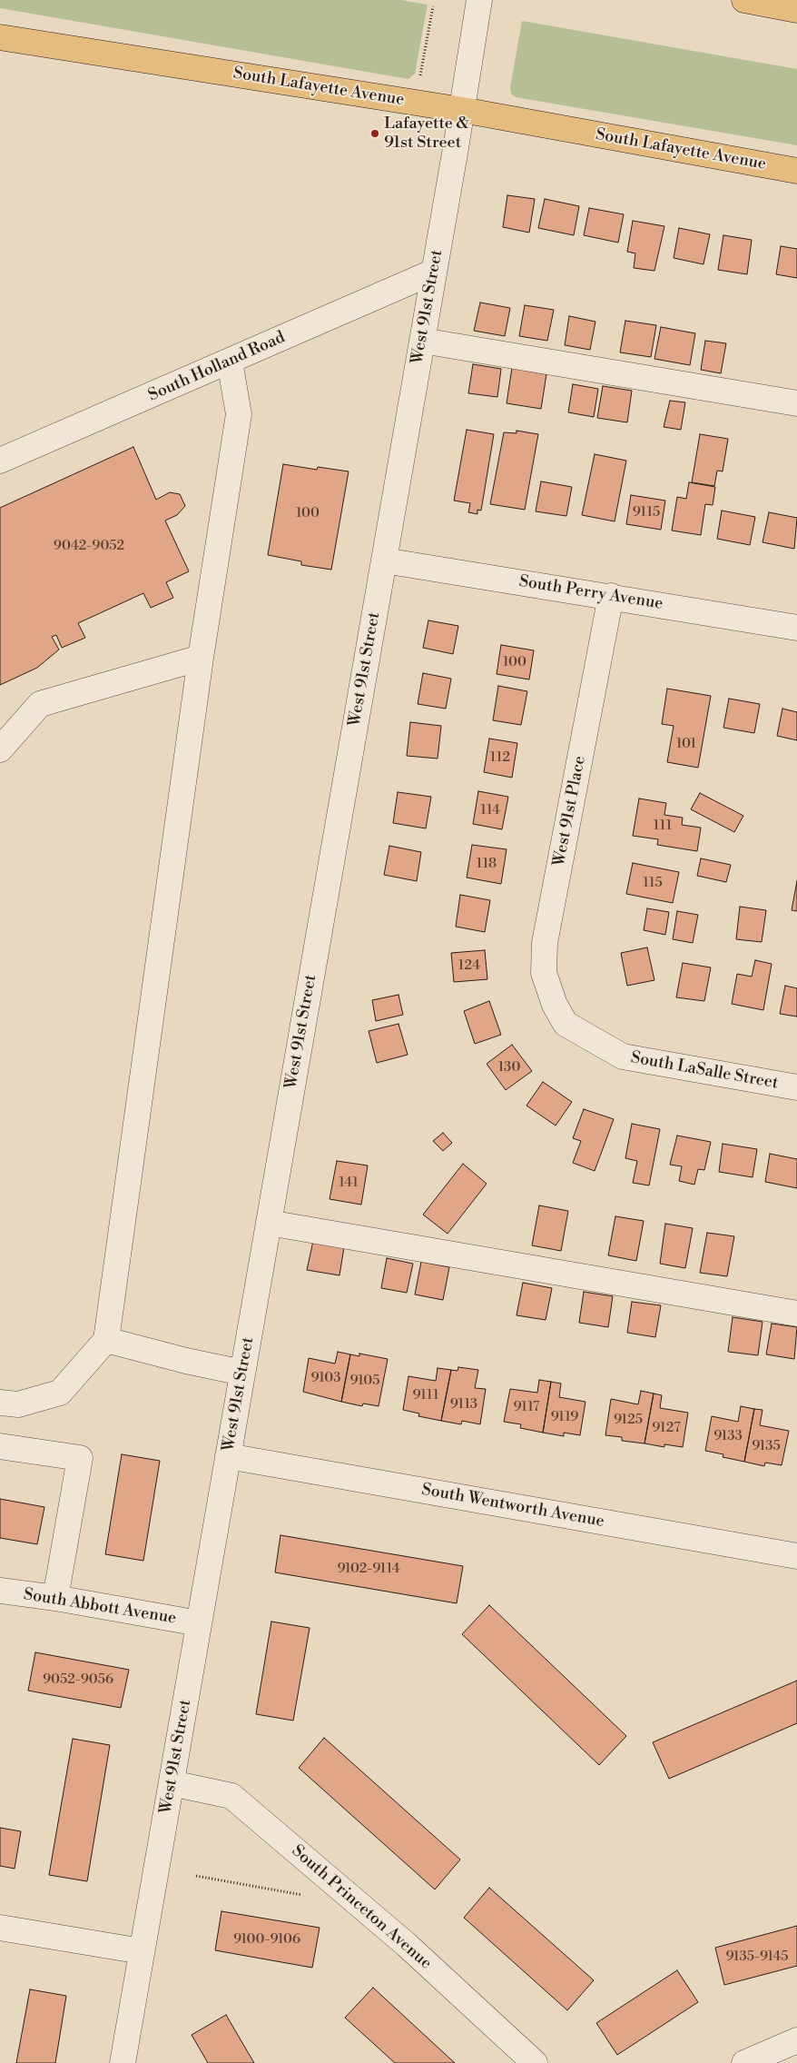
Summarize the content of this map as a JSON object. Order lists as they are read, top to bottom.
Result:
{
  "streets": {
    "main road": ["South Lafayette Avenue"],
    "street": [
      "West 91st Street",
      "South Holland Road",
      "South Perry Avenue",
      "West 91st Place",
      "South LaSalle Street",
      "South Wentworth Avenue",
      "South Abbott Avenue",
      "South Princeton Avenue"
    ]
  },
  "crossings": [
    ["South Lafayette Avenue", "West 91st Street"],
    ["West 91st Street", "South Holland Road"],
    ["West 91st Street", "South Perry Avenue"],
    ["West 91st Street", "South Wentworth Avenue"],
    ["West 91st Street", "South Abbott Avenue"],
    ["West 91st Street", "South Princeton Avenue"],
    ["South Perry Avenue", "West 91st Place"],
    ["West 91st Place", "South LaSalle Street"]
  ],
  "places": ["Lafayette & 91st Street"],
  "house_numbers": [
    "9115",
    "100",
    "9042-9052",
    "100",
    "101",
    "112",
    "114",
    "111",
    "118",
    "115",
    "124",
    "130",
    "141",
    "9103",
    "9105",
    "9111",
    "9113",
    "9117",
    "9119",
    "9125",
    "9127",
    "9133",
    "9135",
    "9102-9114",
    "9052-9056",
    "9100-9106",
    "9135-9145"
  ]
}
